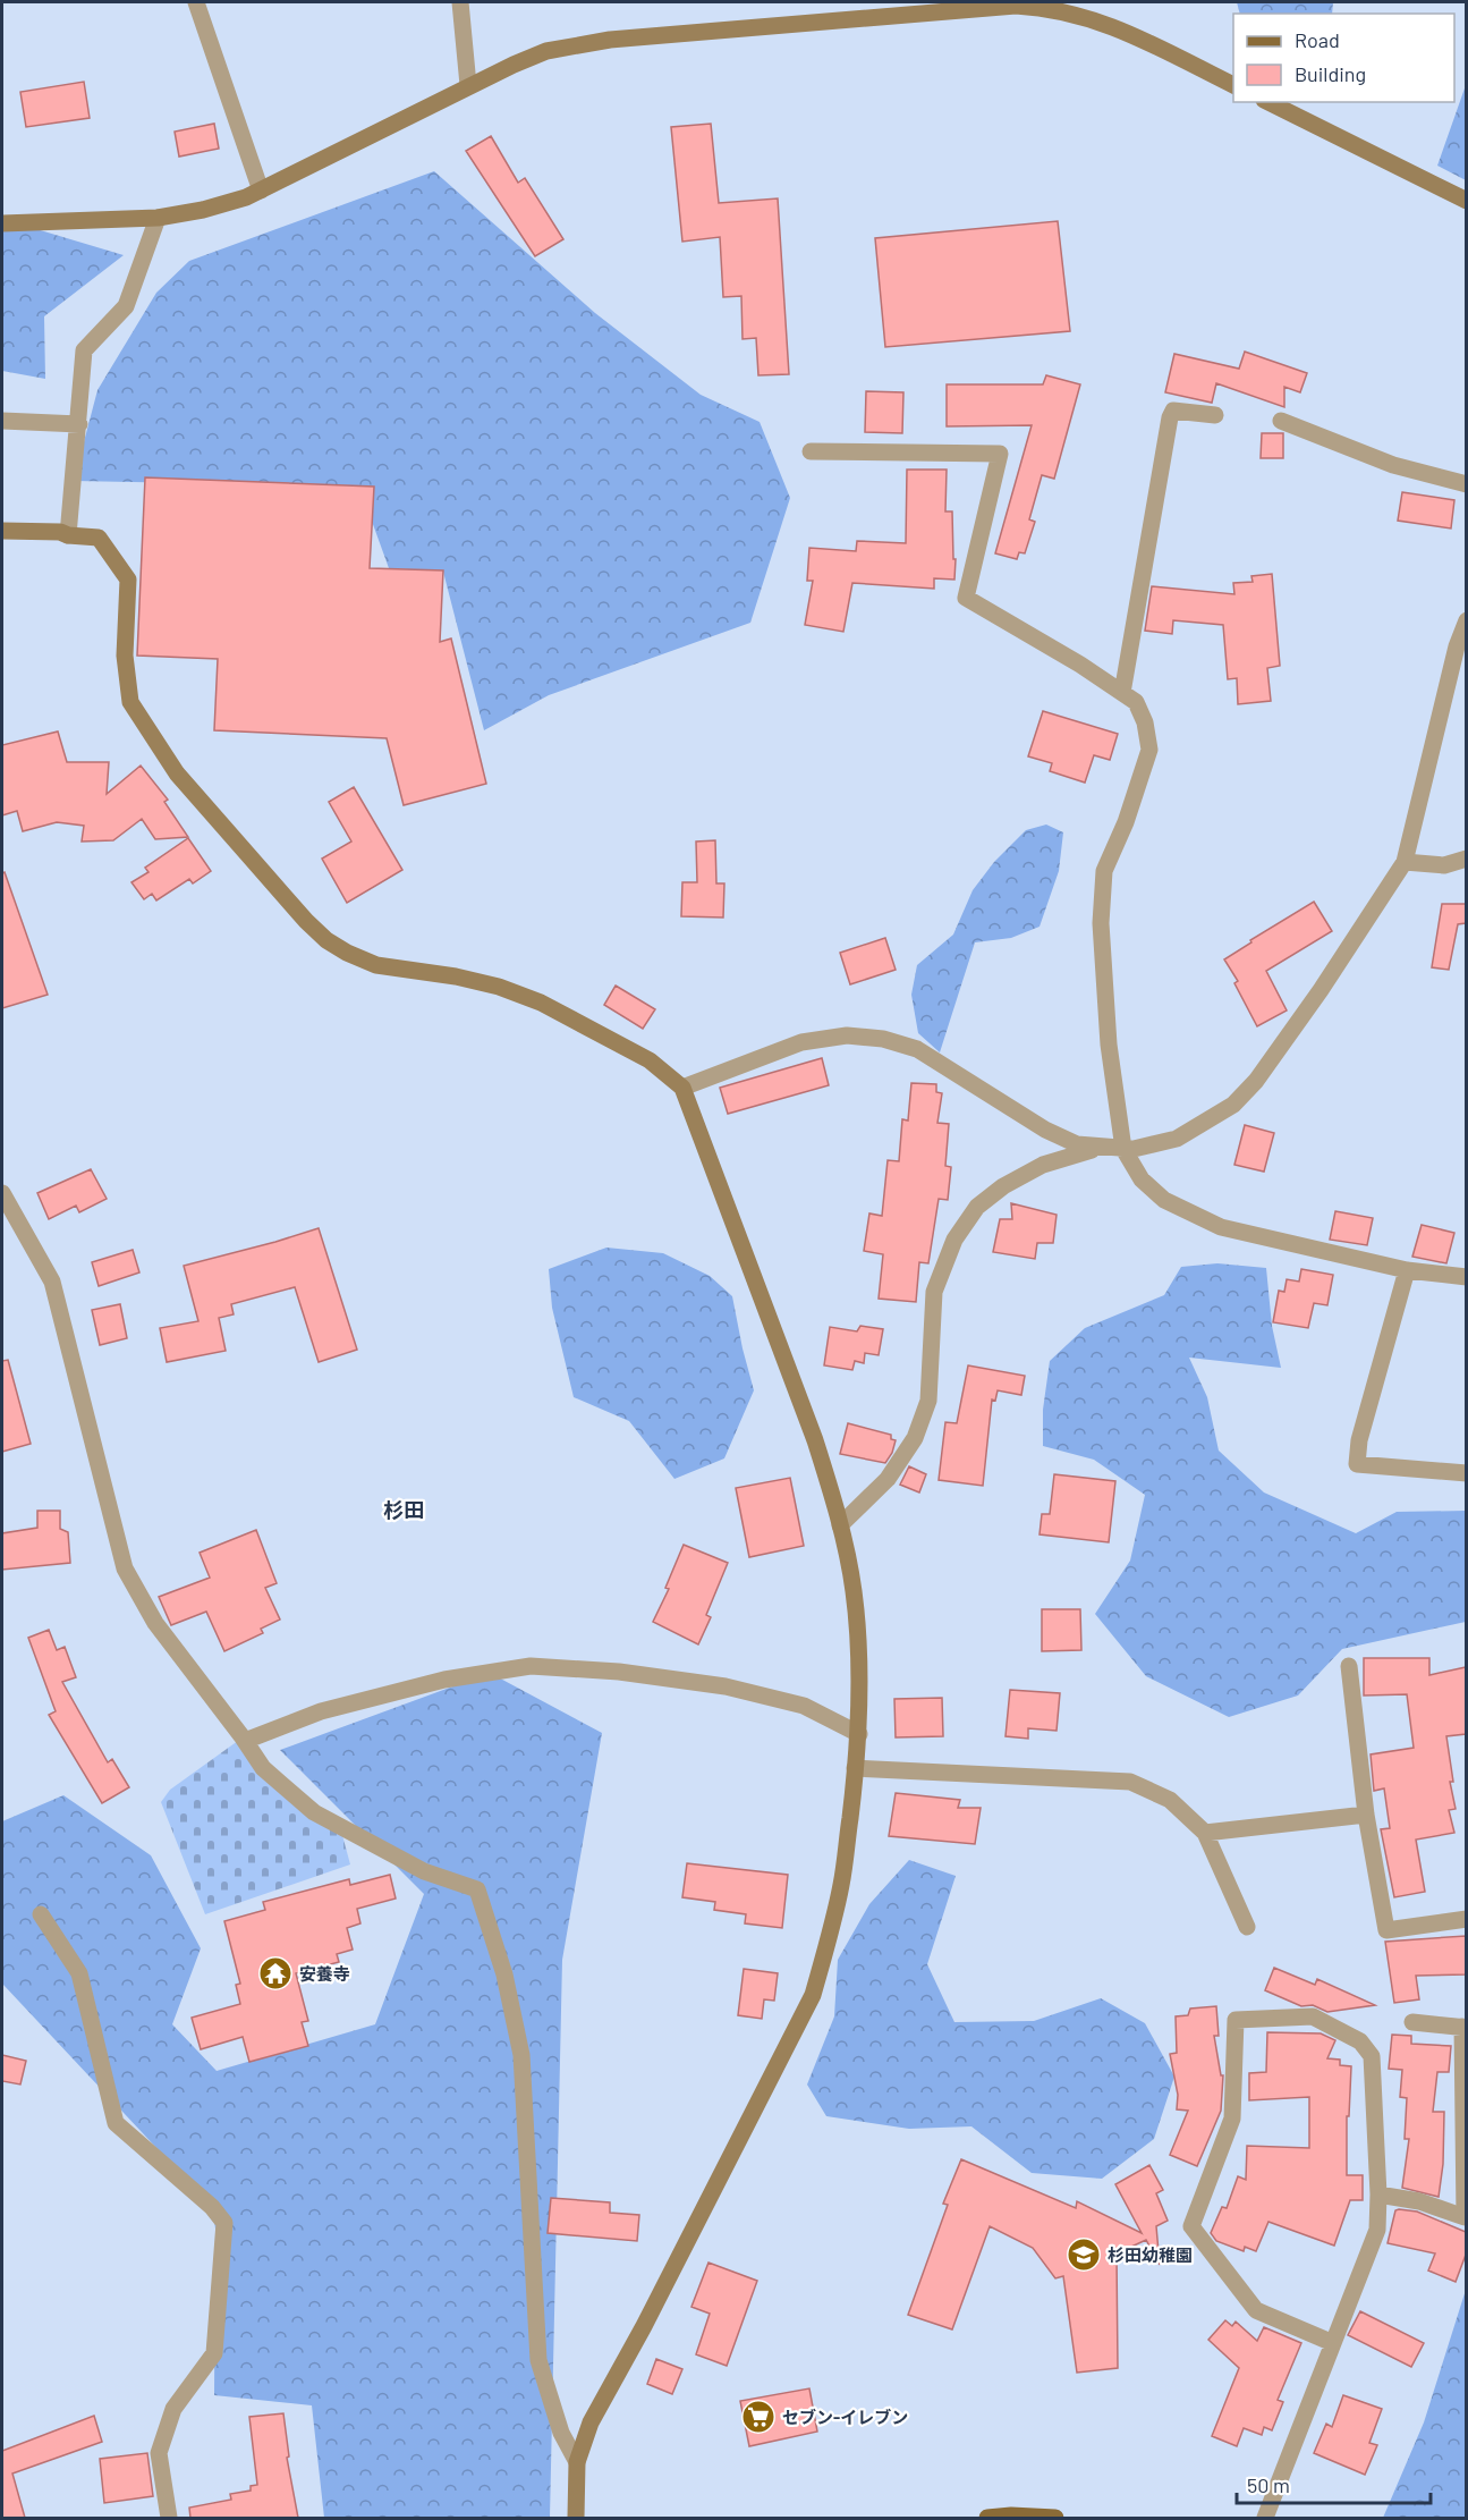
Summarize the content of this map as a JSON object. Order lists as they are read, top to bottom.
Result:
{
  "districts": ["杉田"],
  "places": {
    "temple": ["安養寺"],
    "school or university": ["杉田幼稚園"],
    "supermarket": ["セブン-イレブン"]
  },
  "legend": ["Road", "Building"],
  "scale_bar": "50 m"
}
